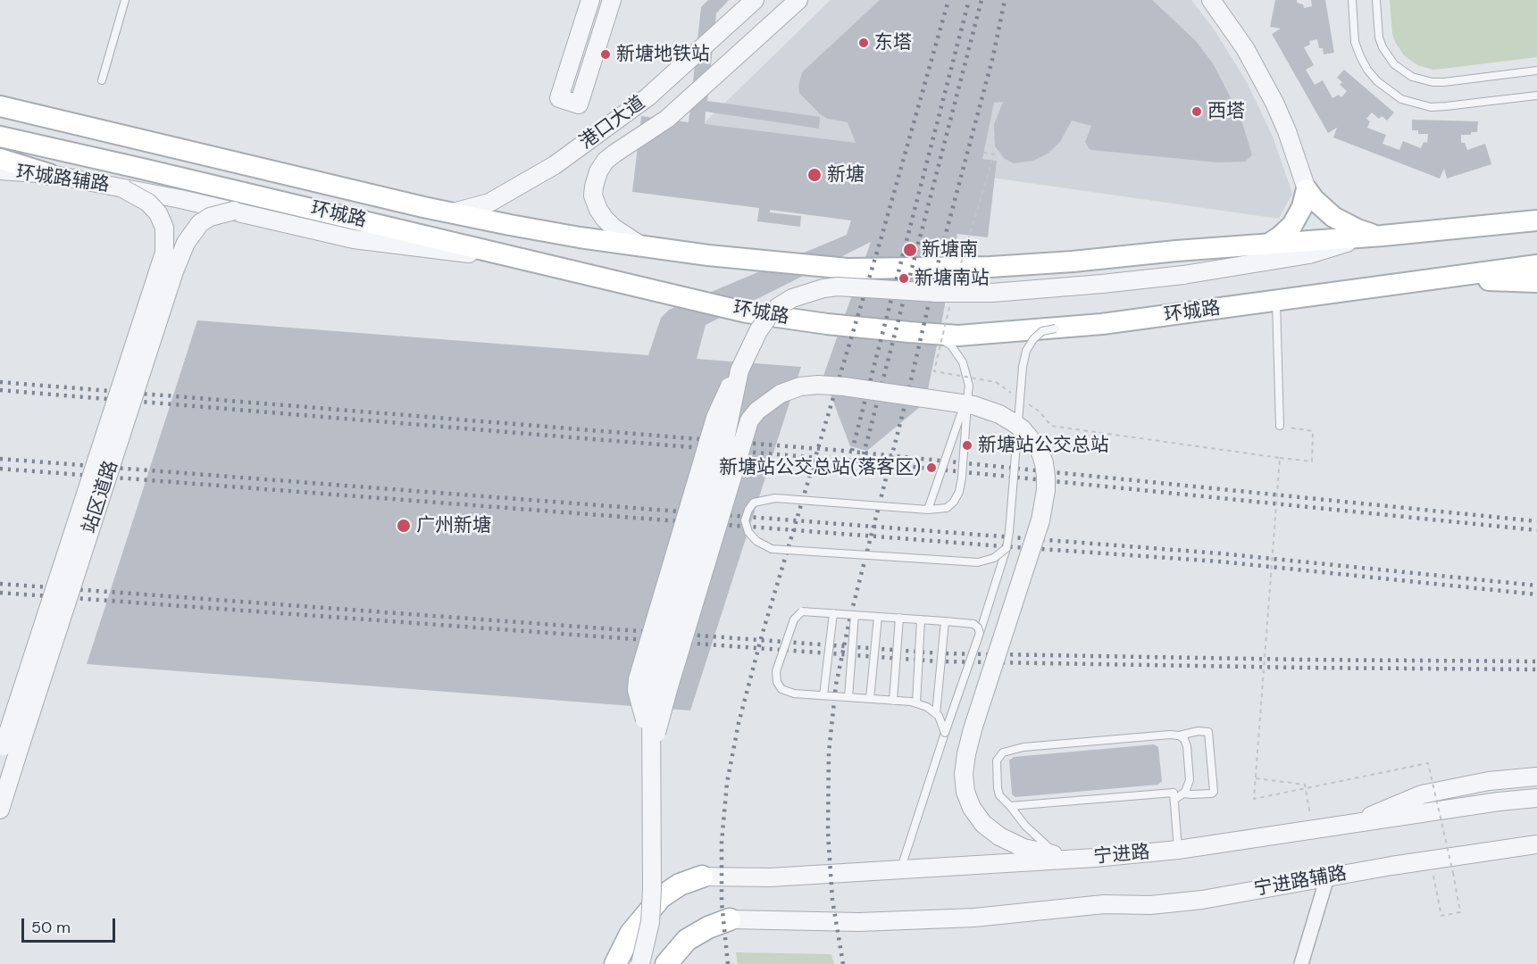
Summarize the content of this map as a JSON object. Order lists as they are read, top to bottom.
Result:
{
  "streets": {
    "main road": ["环城路"],
    "street": [
      "港口大道",
      "环城路辅路",
      "站区道路",
      "宁进路",
      "宁进路辅路"
    ]
  },
  "crossings": [
    ["港口大道", "环城路"],
    ["环城路辅路", "环城路"],
    ["环城路辅路", "站区道路"]
  ],
  "places": [
    "东塔",
    "新塘地铁站",
    "西塔",
    "新塘",
    "新塘南",
    "新塘南站",
    "新塘站公交总站",
    "新塘站公交总站(落客区)",
    "广州新塘"
  ],
  "scale_bar": "50 m"
}
